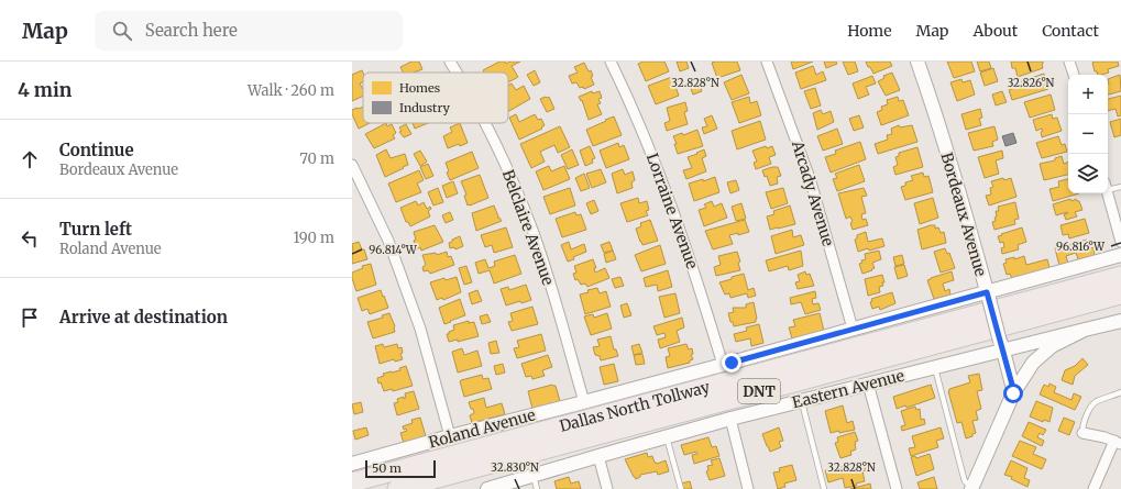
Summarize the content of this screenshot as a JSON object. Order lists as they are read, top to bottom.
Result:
{
  "streets": {
    "highway": ["DNT", "Dallas North Tollway"],
    "street": [
      "Arcady Avenue",
      "Lorraine Avenue",
      "Bordeaux Avenue",
      "Belclaire Avenue",
      "Eastern Avenue",
      "Roland Avenue"
    ]
  },
  "crossings": [
    ["Arcady Avenue", "Roland Avenue"],
    ["Lorraine Avenue", "Roland Avenue"],
    ["Bordeaux Avenue", "Eastern Avenue"],
    ["Bordeaux Avenue", "Roland Avenue"],
    ["Belclaire Avenue", "Roland Avenue"]
  ],
  "legend": ["Homes", "Industry"],
  "scale_bar": "50 m",
  "page": {
    "header": "Map",
    "search": "Search here",
    "nav": [
      "Home",
      "Map",
      "About",
      "Contact"
    ],
    "heading": ["4 min", "Walk · 260 m"],
    "map_buttons": ["+", "−"],
    "list": [
      ["Continue", "Bordeaux Avenue", "70 m"],
      ["Turn left", "Roland Avenue", "190 m"],
      "Arrive at destination"
    ],
    "scale": "50 m"
  },
  "coordinates": [
    "32.828°N",
    "32.826°N",
    "96.816°W",
    "96.814°W",
    "32.830°N"
  ]
}
